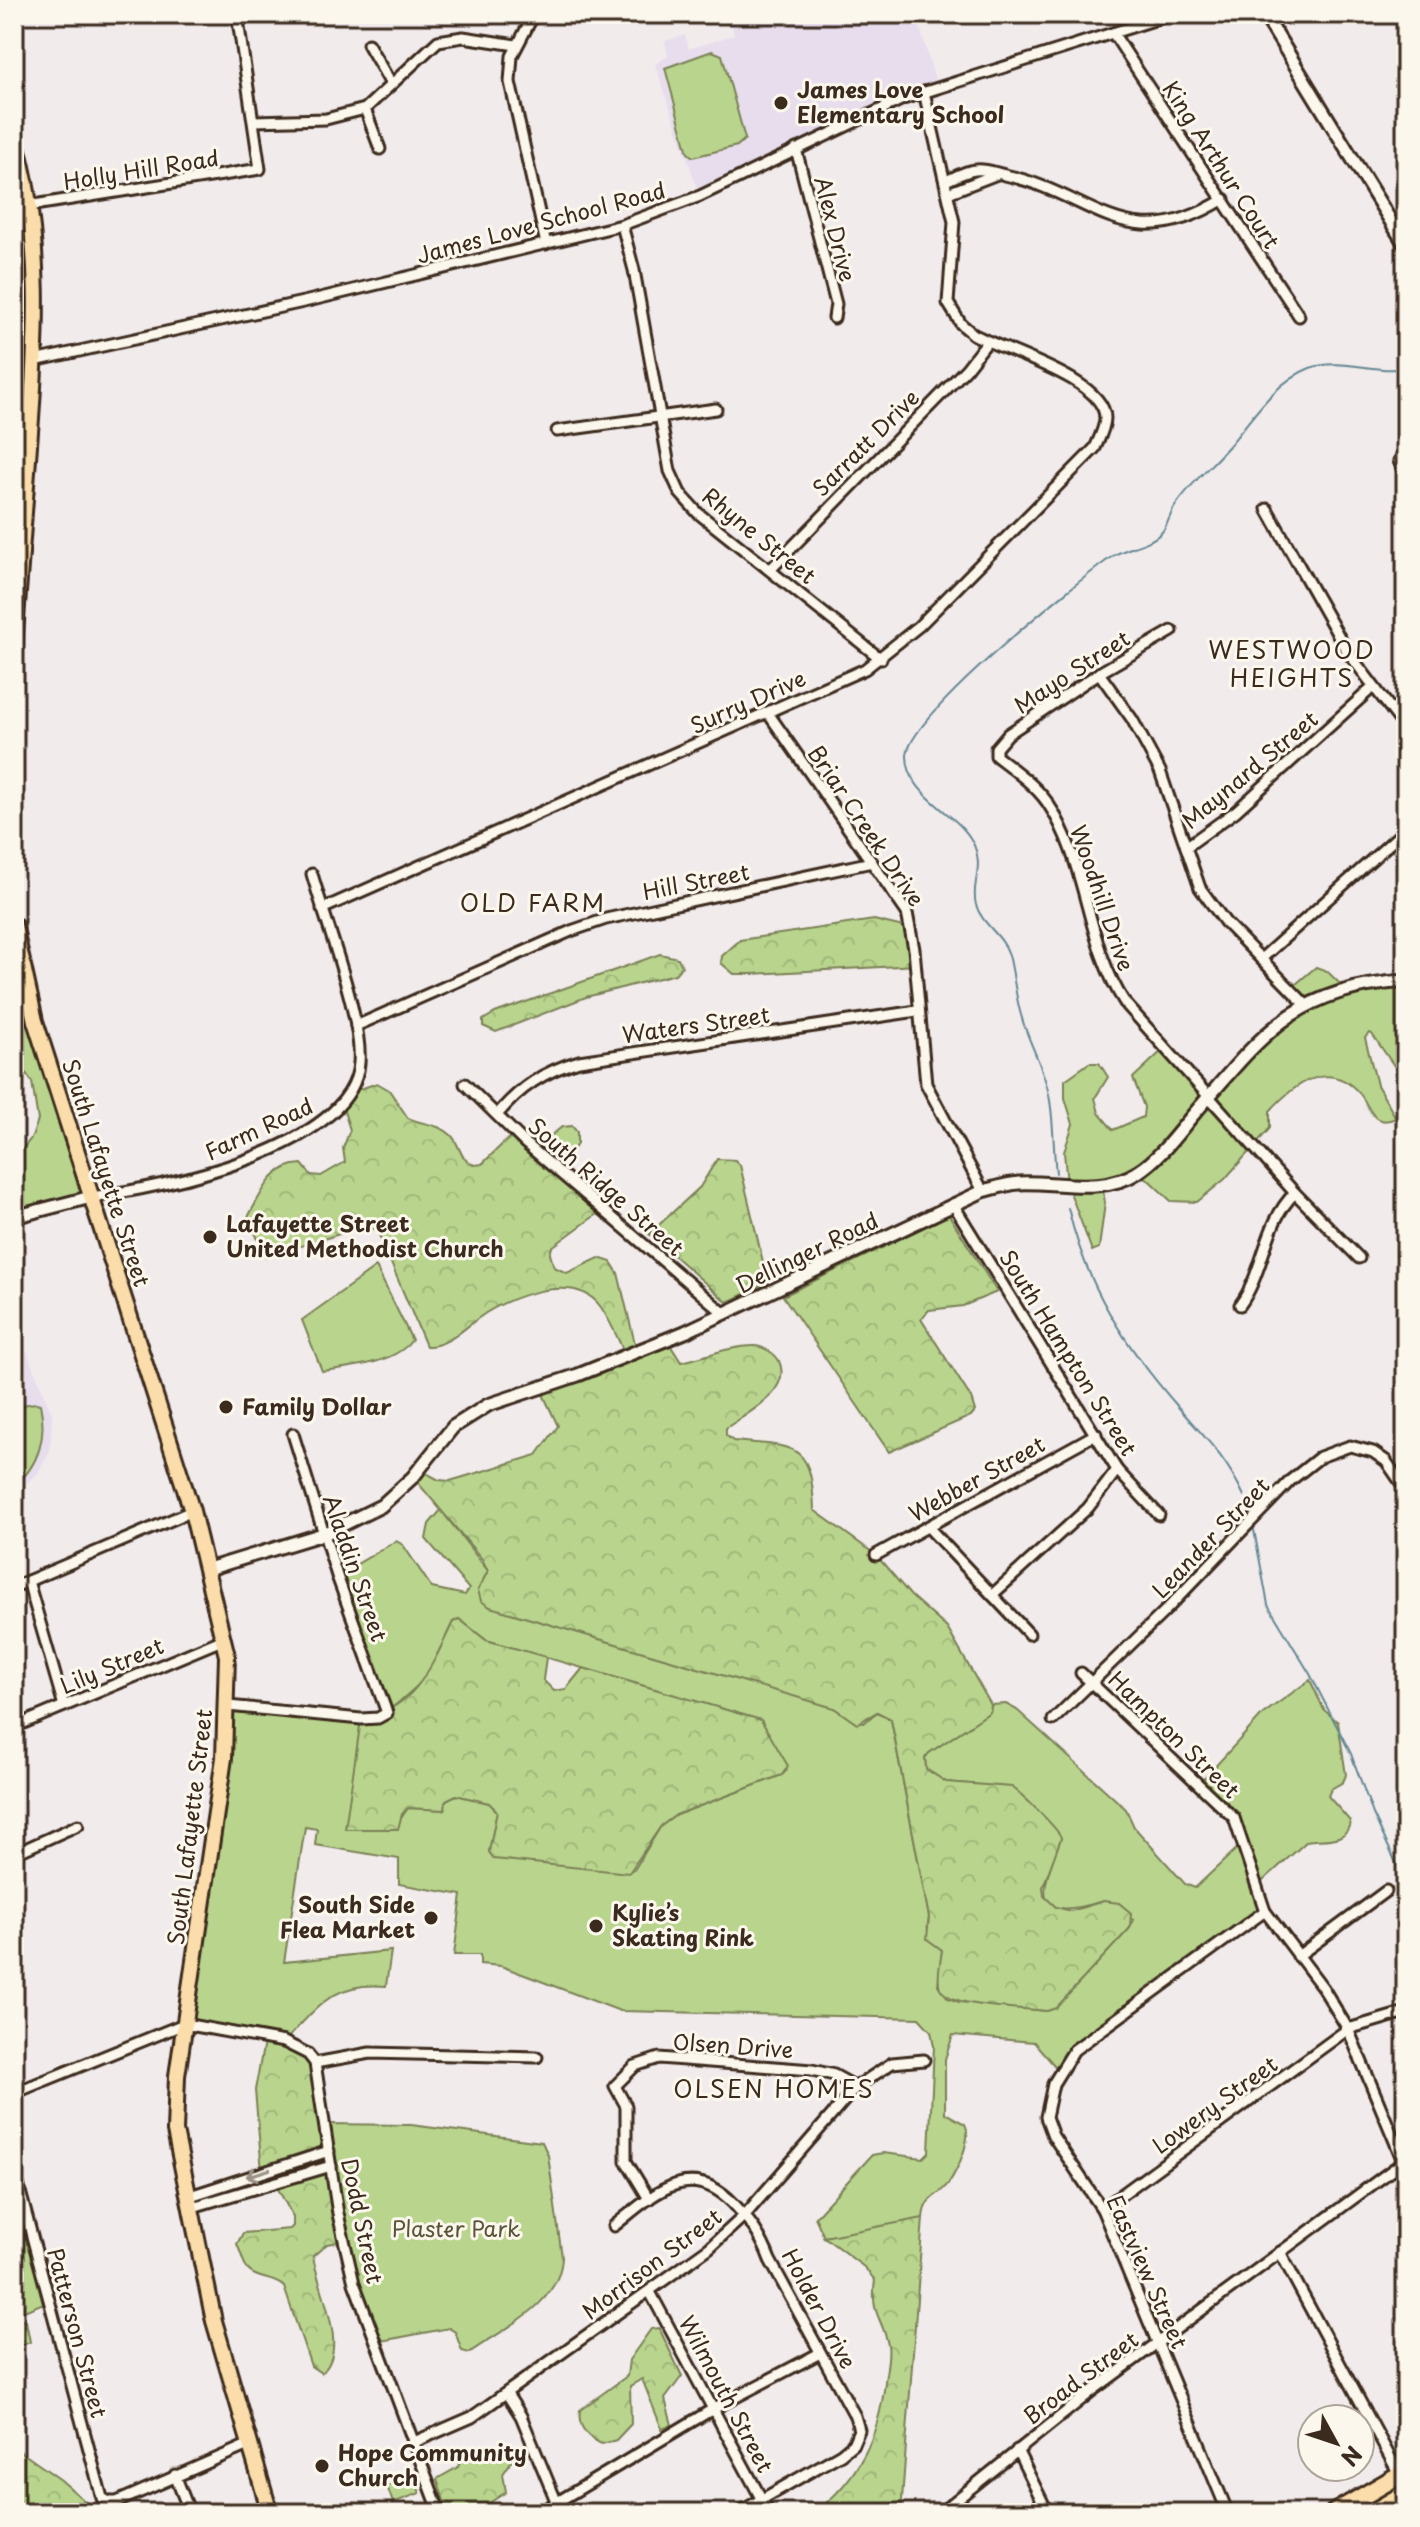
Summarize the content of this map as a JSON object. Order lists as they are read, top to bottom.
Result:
{
  "streets": {
    "main road": ["South Lafayette Street"],
    "street": [
      "King Arthur Court",
      "Holly Hill Road",
      "James Love School Road",
      "Alex Drive",
      "Sarratt Drive",
      "Rhyne Street",
      "Mayo Street",
      "Surry Drive",
      "Maynard Street",
      "Briar Creek Drive",
      "Hill Street",
      "Woodhill Drive",
      "Waters Street",
      "Farm Road",
      "South Ridge Street",
      "Dellinger Road",
      "South Hampton Street",
      "Webber Street",
      "Leander Street",
      "Aladdin Street",
      "Lily Street",
      "Hampton Street",
      "Olsen Drive",
      "Lowery Street",
      "Dodd Street",
      "Morrison Street",
      "Eastview Street",
      "Holder Drive",
      "Patterson Street",
      "Broad Street",
      "Wilmouth Street"
    ]
  },
  "crossings": [
    ["King Arthur Court", "James Love School Road"],
    ["James Love School Road", "Alex Drive"],
    ["James Love School Road", "Rhyne Street"],
    ["Sarratt Drive", "Rhyne Street"],
    ["Sarratt Drive", "Surry Drive"],
    ["Rhyne Street", "Surry Drive"],
    ["Mayo Street", "Woodhill Drive"],
    ["Surry Drive", "Briar Creek Drive"],
    ["Surry Drive", "Farm Road"],
    ["Briar Creek Drive", "Hill Street"],
    ["Briar Creek Drive", "Waters Street"],
    ["Briar Creek Drive", "Dellinger Road"],
    ["Hill Street", "Farm Road"],
    ["Woodhill Drive", "Dellinger Road"],
    ["Waters Street", "South Ridge Street"],
    ["Farm Road", "South Lafayette Street"],
    ["South Lafayette Street", "Dellinger Road"],
    ["South Lafayette Street", "Aladdin Street"],
    ["South Lafayette Street", "Lily Street"],
    ["South Ridge Street", "Dellinger Road"],
    ["Dellinger Road", "South Hampton Street"],
    ["Dellinger Road", "Aladdin Street"],
    ["South Hampton Street", "Webber Street"],
    ["Leander Street", "Hampton Street"],
    ["Hampton Street", "Lowery Street"],
    ["Hampton Street", "Eastview Street"],
    ["Hampton Street", "Broad Street"],
    ["Olsen Drive", "Morrison Street"],
    ["Olsen Drive", "Holder Drive"],
    ["Lowery Street", "Eastview Street"],
    ["Dodd Street", "Morrison Street"],
    ["Morrison Street", "Holder Drive"],
    ["Morrison Street", "Wilmouth Street"],
    ["Eastview Street", "Broad Street"],
    ["Holder Drive", "Wilmouth Street"]
  ],
  "districts": ["WESTWOOD HEIGHTS", "OLD FARM", "OLSEN HOMES"],
  "parks": ["Plaster Park"],
  "places": [
    "James Love Elementary School",
    "Lafayette Street United Methodist Church",
    "Family Dollar",
    "South Side Flea Market",
    "Kylie’s Skating Rink",
    "Hope Community Church"
  ],
  "north": "bottom right"
}
